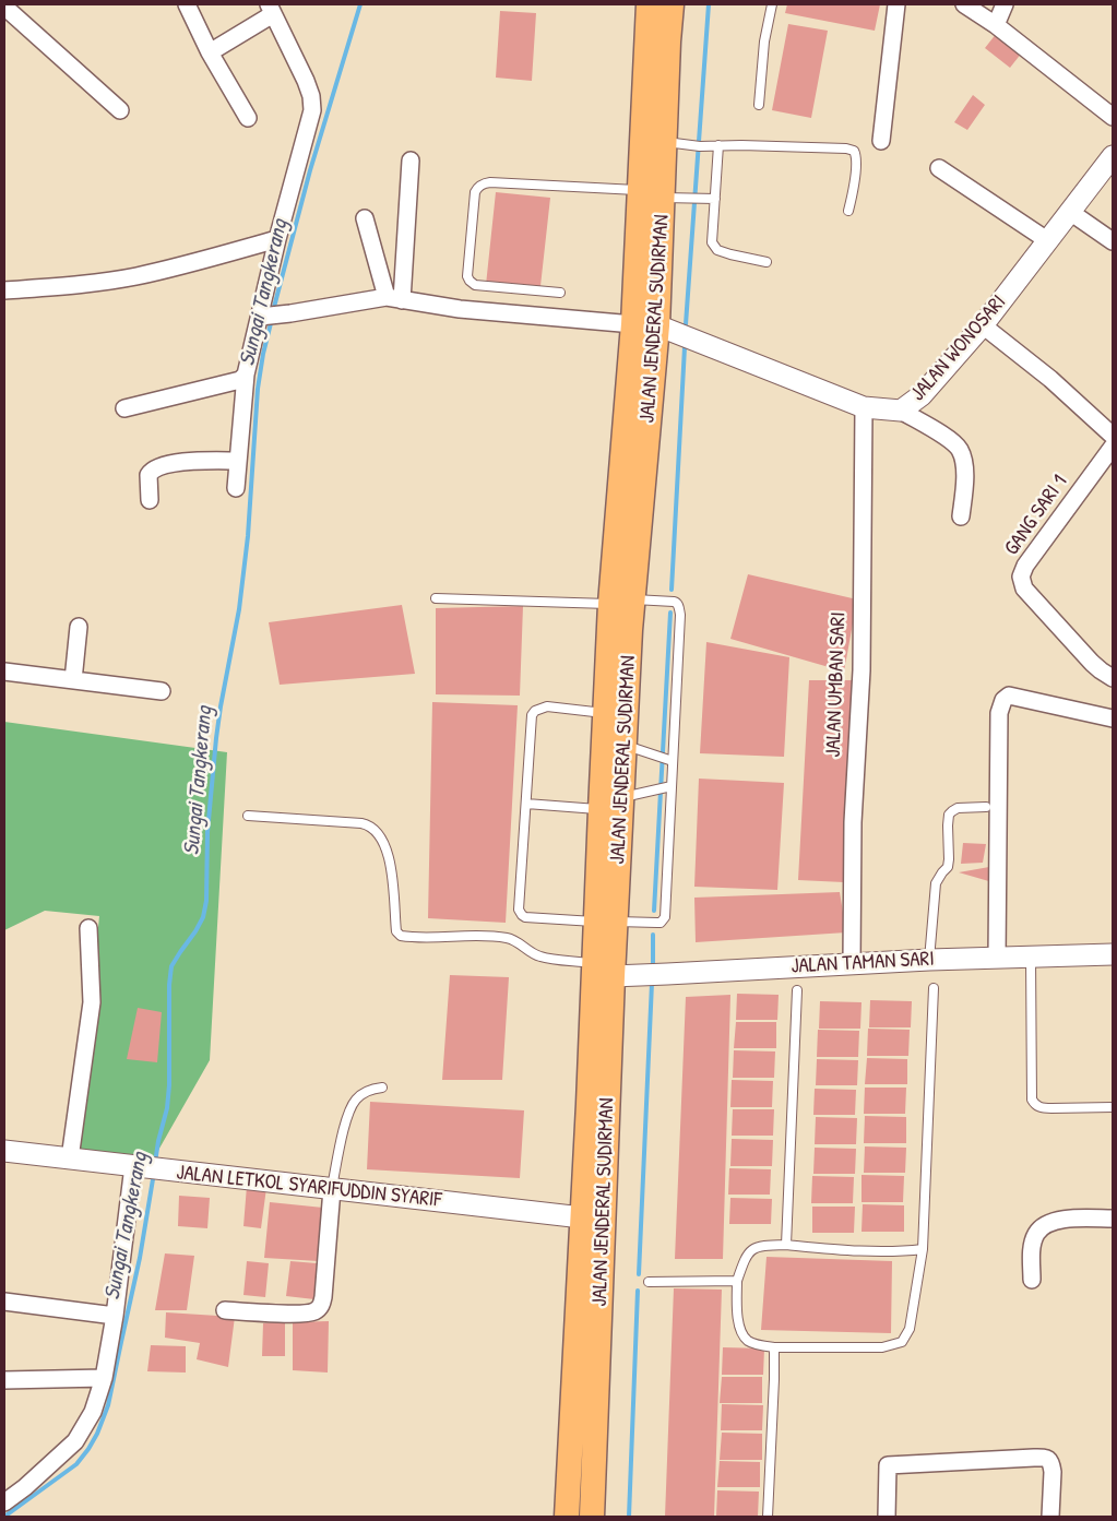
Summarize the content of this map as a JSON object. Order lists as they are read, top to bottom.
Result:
{
  "streets": {
    "main road": ["JALAN JENDERAL SUDIRMAN"],
    "street": [
      "JALAN WONOSARI",
      "GANG SARI 1",
      "JALAN UMBAN SARI",
      "JALAN TAMAN SARI",
      "JALAN LETKOL SYARIFUDDIN SYARIF"
    ]
  },
  "crossings": [
    ["JALAN JENDERAL SUDIRMAN", "JALAN WONOSARI"],
    ["JALAN JENDERAL SUDIRMAN", "JALAN TAMAN SARI"],
    ["JALAN JENDERAL SUDIRMAN", "JALAN LETKOL SYARIFUDDIN SYARIF"],
    ["JALAN WONOSARI", "JALAN UMBAN SARI"],
    ["JALAN UMBAN SARI", "JALAN TAMAN SARI"]
  ],
  "water": ["Sungai Tangkerang"]
}
